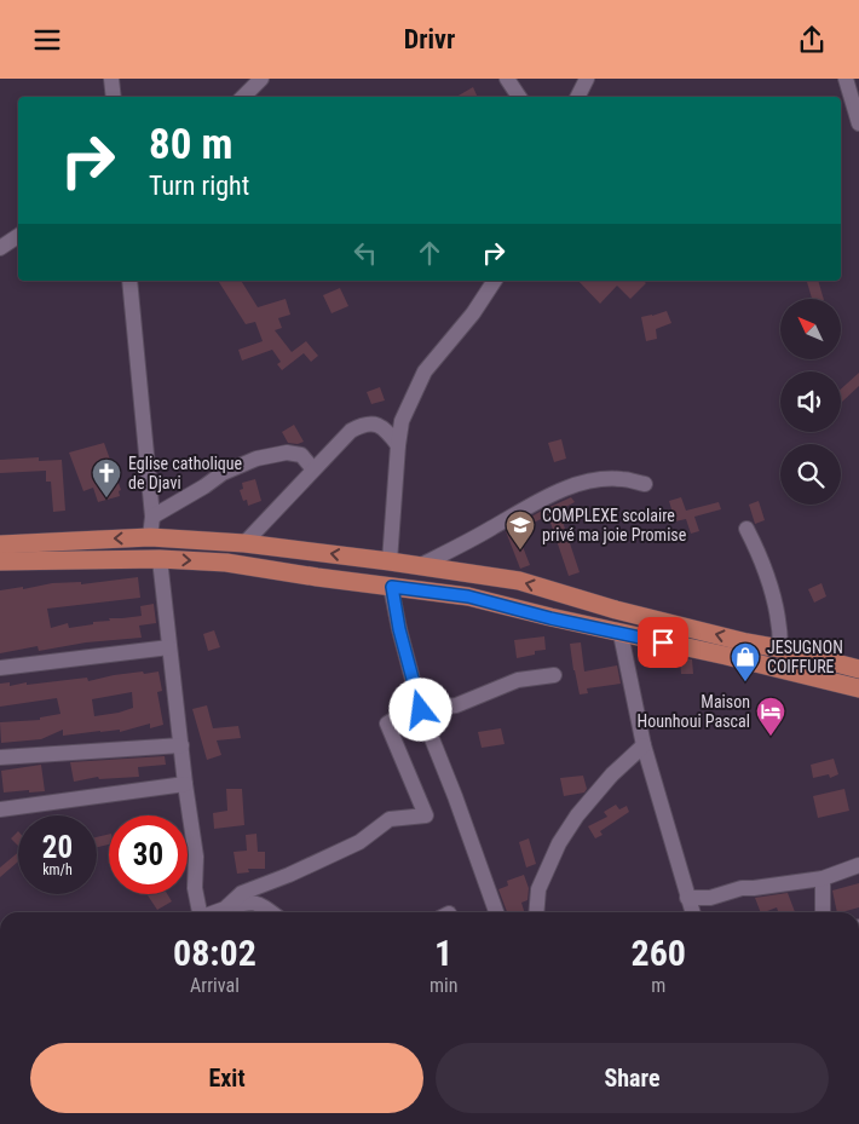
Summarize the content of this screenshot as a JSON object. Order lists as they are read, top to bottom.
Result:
{
  "places": {
    "church": ["Eglise catholique de Djavi"],
    "school or university": ["COMPLEXE scolaire privé ma joie Promise"],
    "shop": ["JESUGNON COIFFURE"],
    "hotel": ["Maison Hounhoui Pascal"]
  },
  "north": "top left",
  "page": {
    "header": "Drivr",
    "turn": ["80 m", "Turn right"],
    "speed": "20 km/h",
    "limit": "30",
    "eta": [
      "08:02",
      "Arrival",
      "1",
      "min",
      "260",
      "m"
    ],
    "buttons": ["Exit", "Share"]
  }
}
